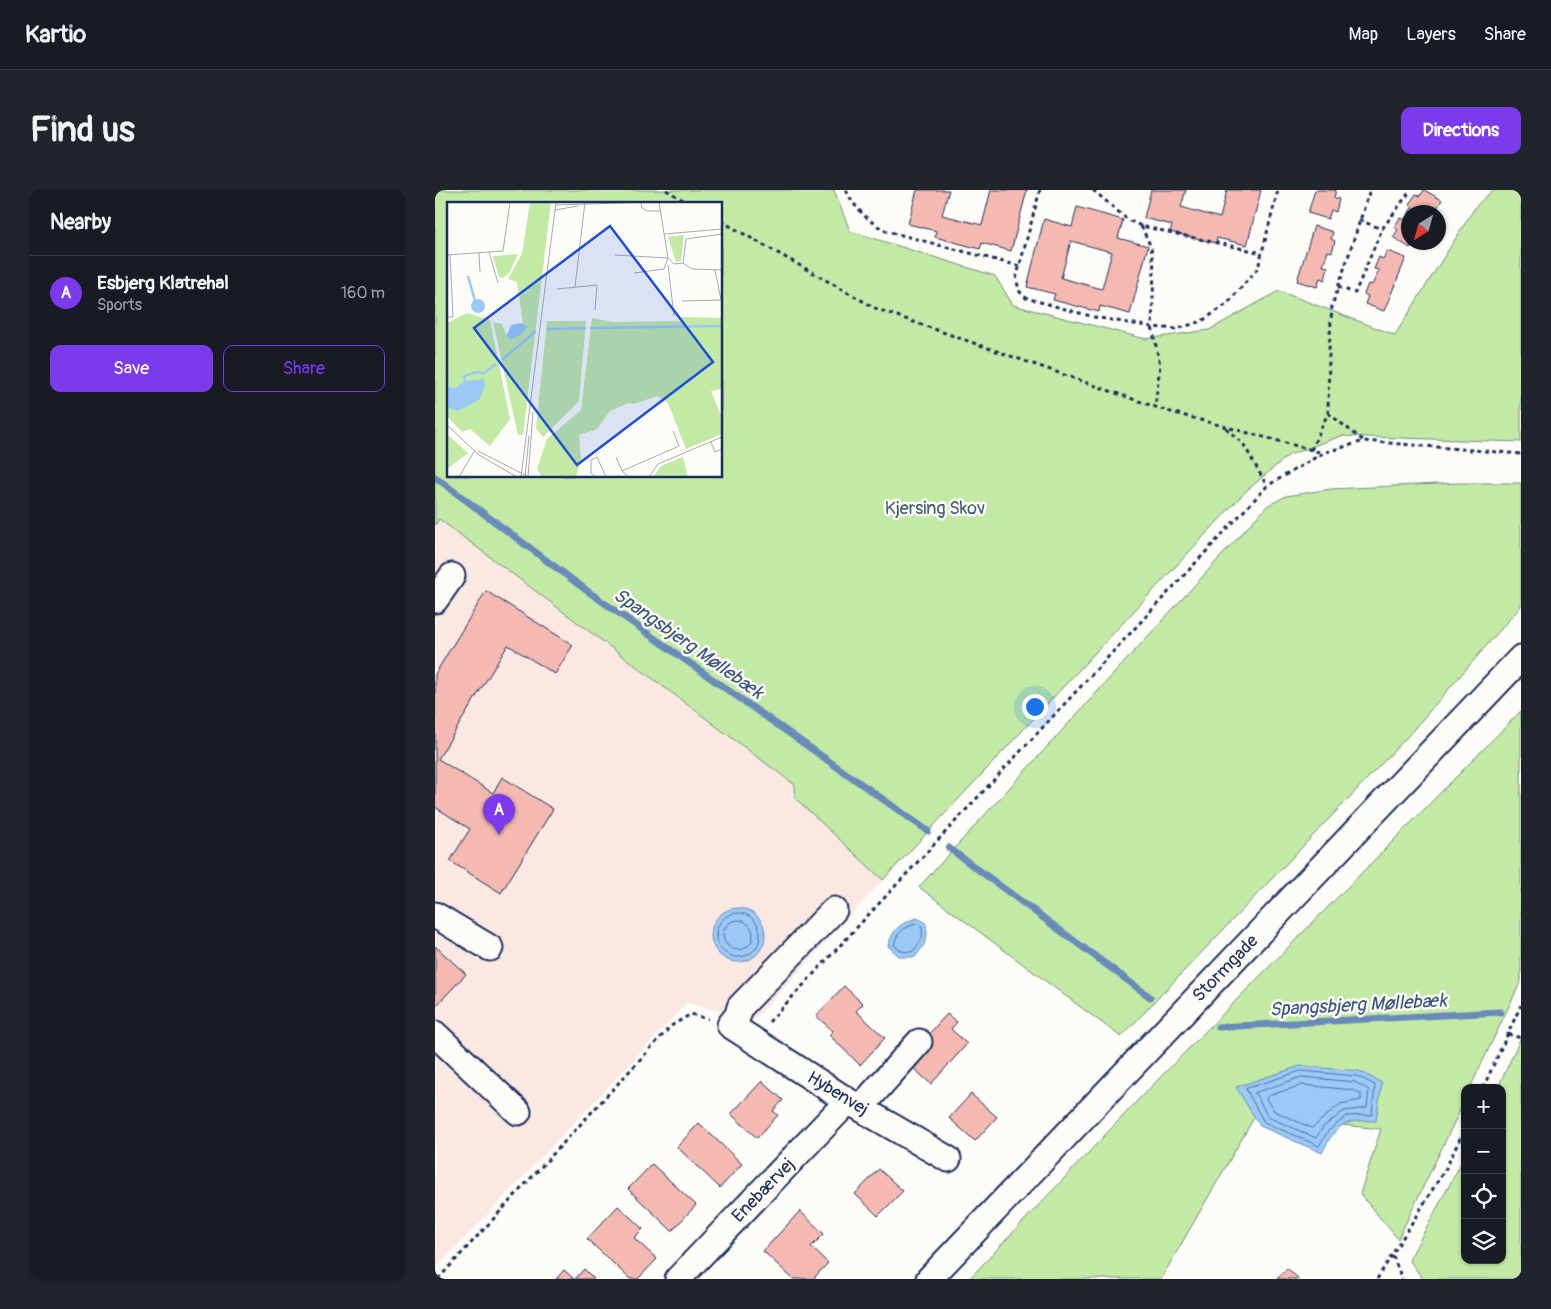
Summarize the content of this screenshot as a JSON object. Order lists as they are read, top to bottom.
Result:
{
  "streets": {
    "street": ["Stormgade", "Hybenvej", "Enebærvej"]
  },
  "crossings": [
    ["Hybenvej", "Enebærvej"]
  ],
  "water": ["Spangsbjerg Møllebæk"],
  "parks": ["Kjersing Skov"],
  "north": "bottom left",
  "page": {
    "header": "Kartio",
    "nav": ["Map", "Layers", "Share"],
    "buttons": [
      "Directions",
      ["Save", "Share"]
    ],
    "title": "Find us",
    "heading": "Nearby",
    "list": [
      {
        "mark": "A",
        "name": "Esbjerg Klatrehal",
        "note": "Sports",
        "value": "160 m"
      }
    ],
    "pins": "A",
    "map_buttons": ["+", "−"]
  }
}
